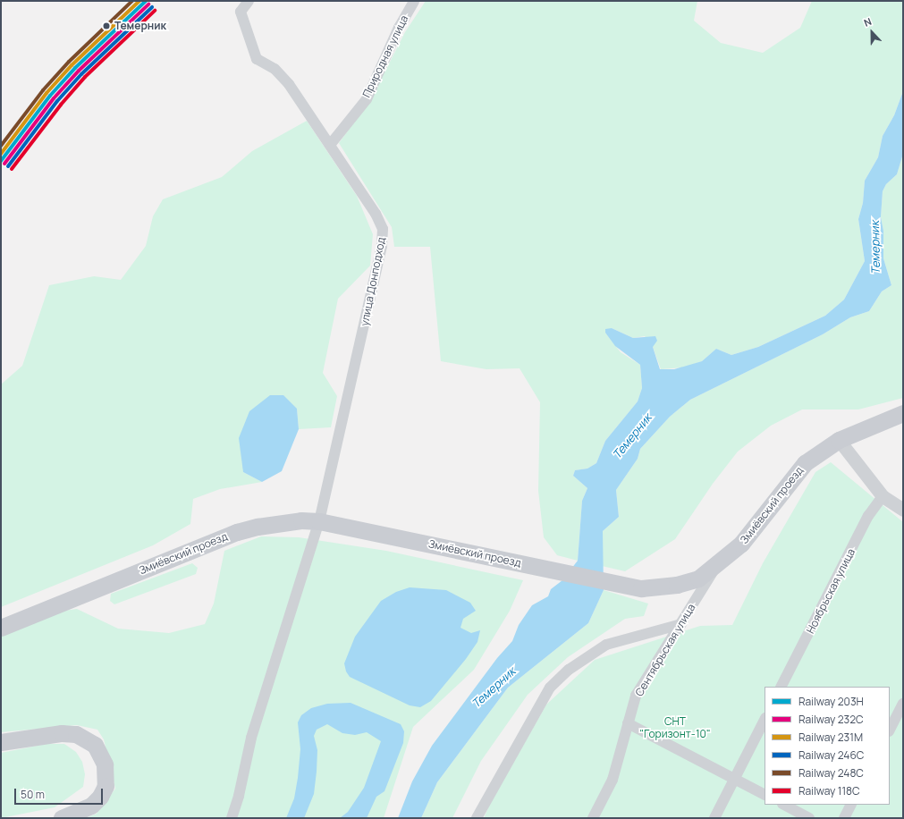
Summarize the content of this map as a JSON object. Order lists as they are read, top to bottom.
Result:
{
  "streets": {
    "main road": ["Змиёвский проезд"],
    "street": [
      "Природная улица",
      "улица Донподход",
      "Ноябрьская улица",
      "Сентябрьская улица"
    ]
  },
  "crossings": [
    ["Природная улица", "улица Донподход"],
    ["улица Донподход", "Змиёвский проезд"],
    ["Змиёвский проезд", "Сентябрьская улица"]
  ],
  "water": ["Темерник"],
  "parks": ["СНТ \"Горизонт-10\""],
  "places": ["Темерник"],
  "lines": [
    "rail line 203Н",
    "rail line 231М",
    "rail line 248С",
    "rail line 232C",
    "rail line 246С",
    "rail line 118С"
  ],
  "legend": [
    "Railway 203Н",
    "Railway 232C",
    "Railway 231М",
    "Railway 246С",
    "Railway 248С",
    "Railway 118С"
  ],
  "scale_bar": "50 m",
  "north": "top"
}
